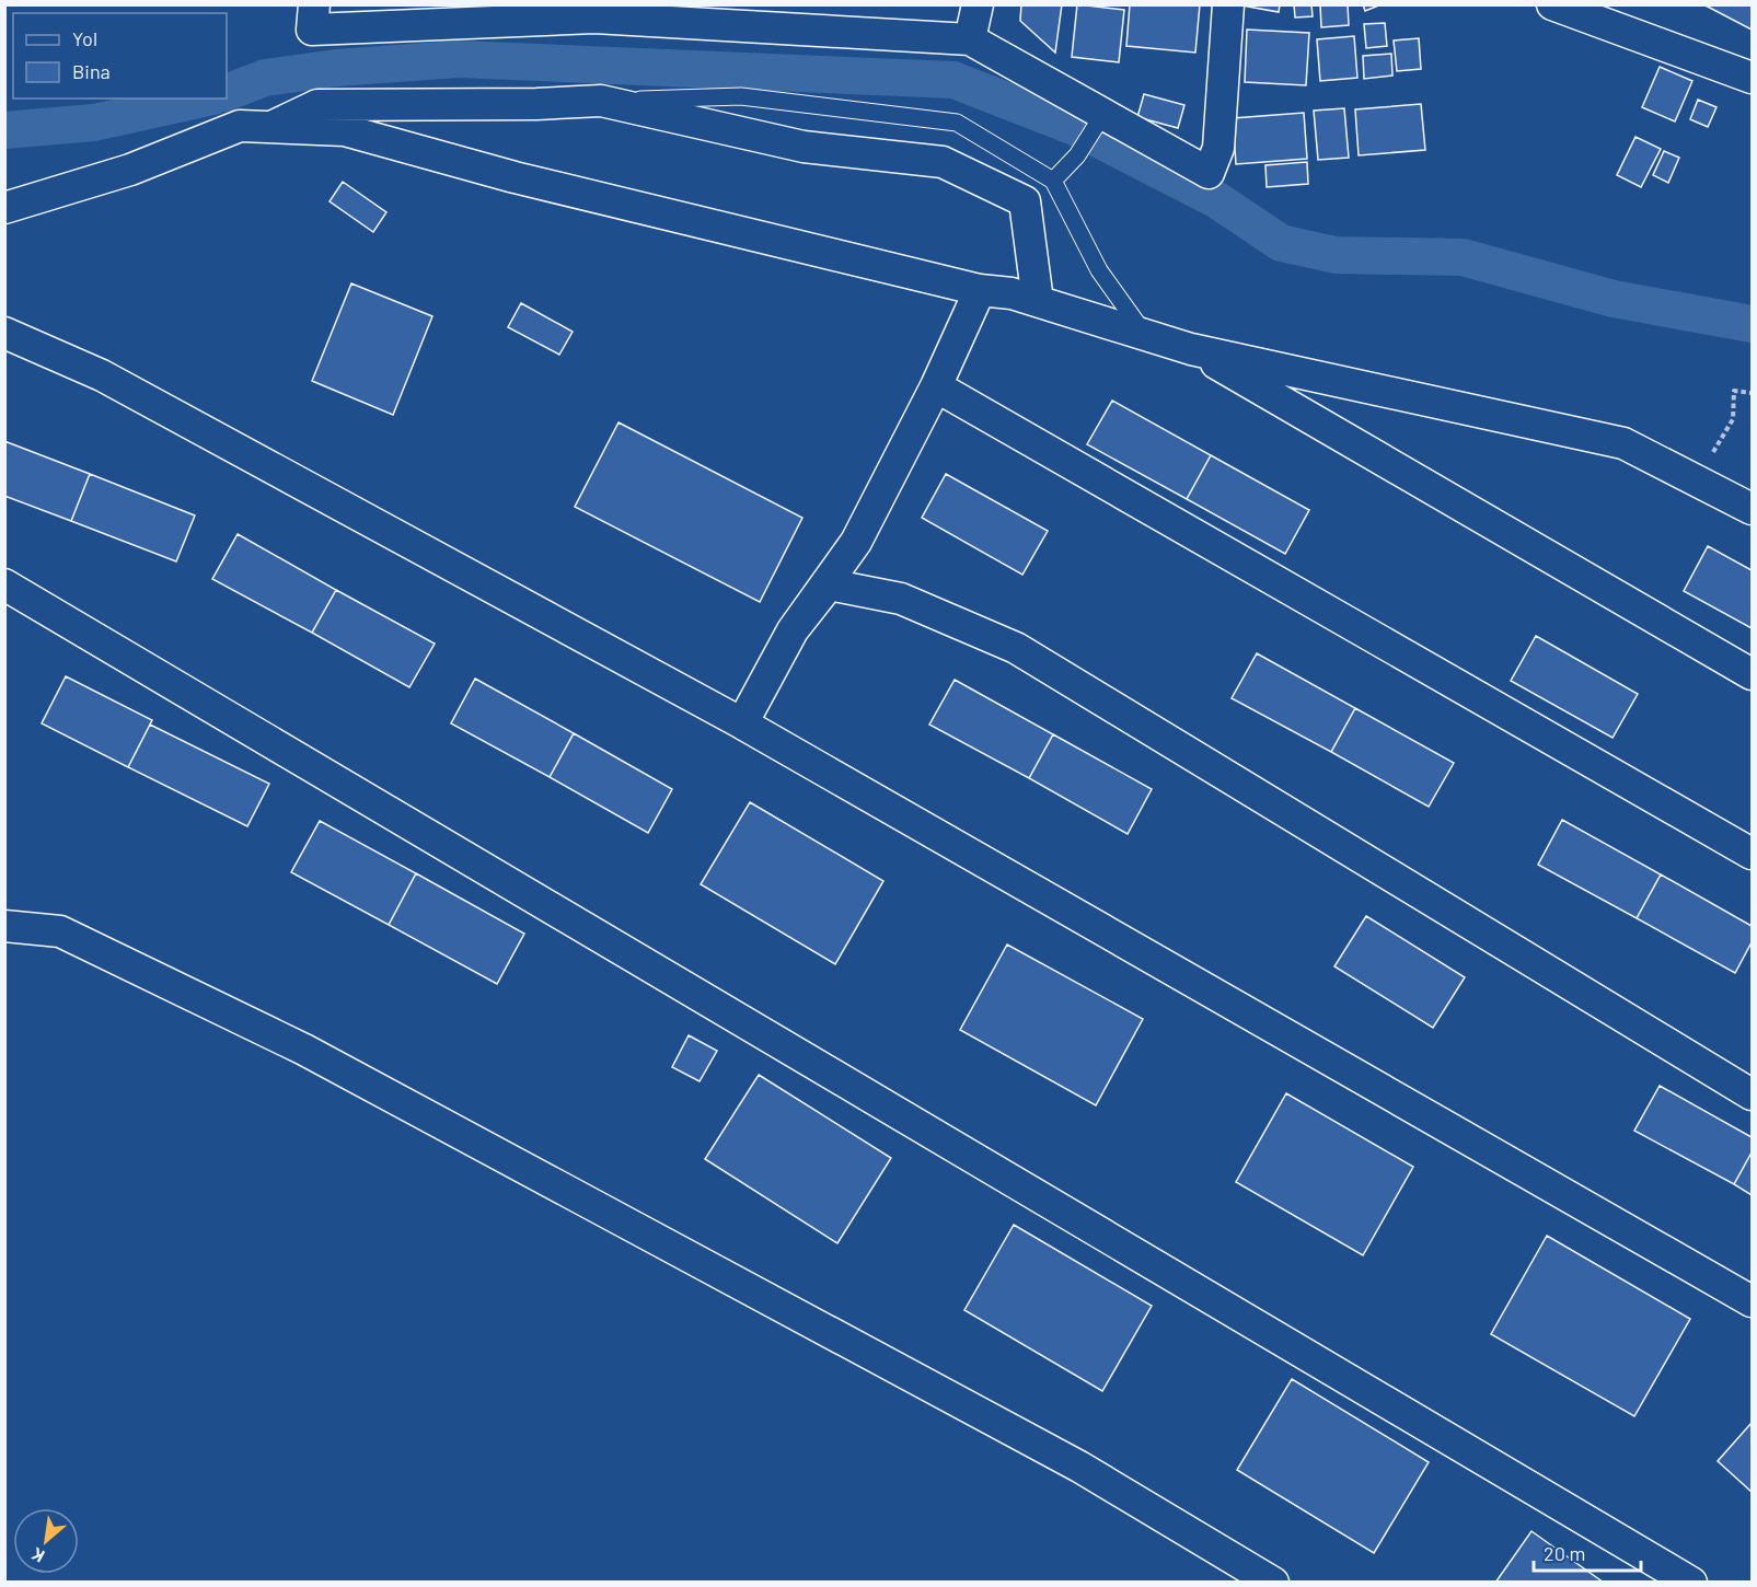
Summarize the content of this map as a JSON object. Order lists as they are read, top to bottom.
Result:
{
  "legend": ["Yol", "Bina"],
  "scale_bar": "20 m",
  "north": "bottom left"
}
